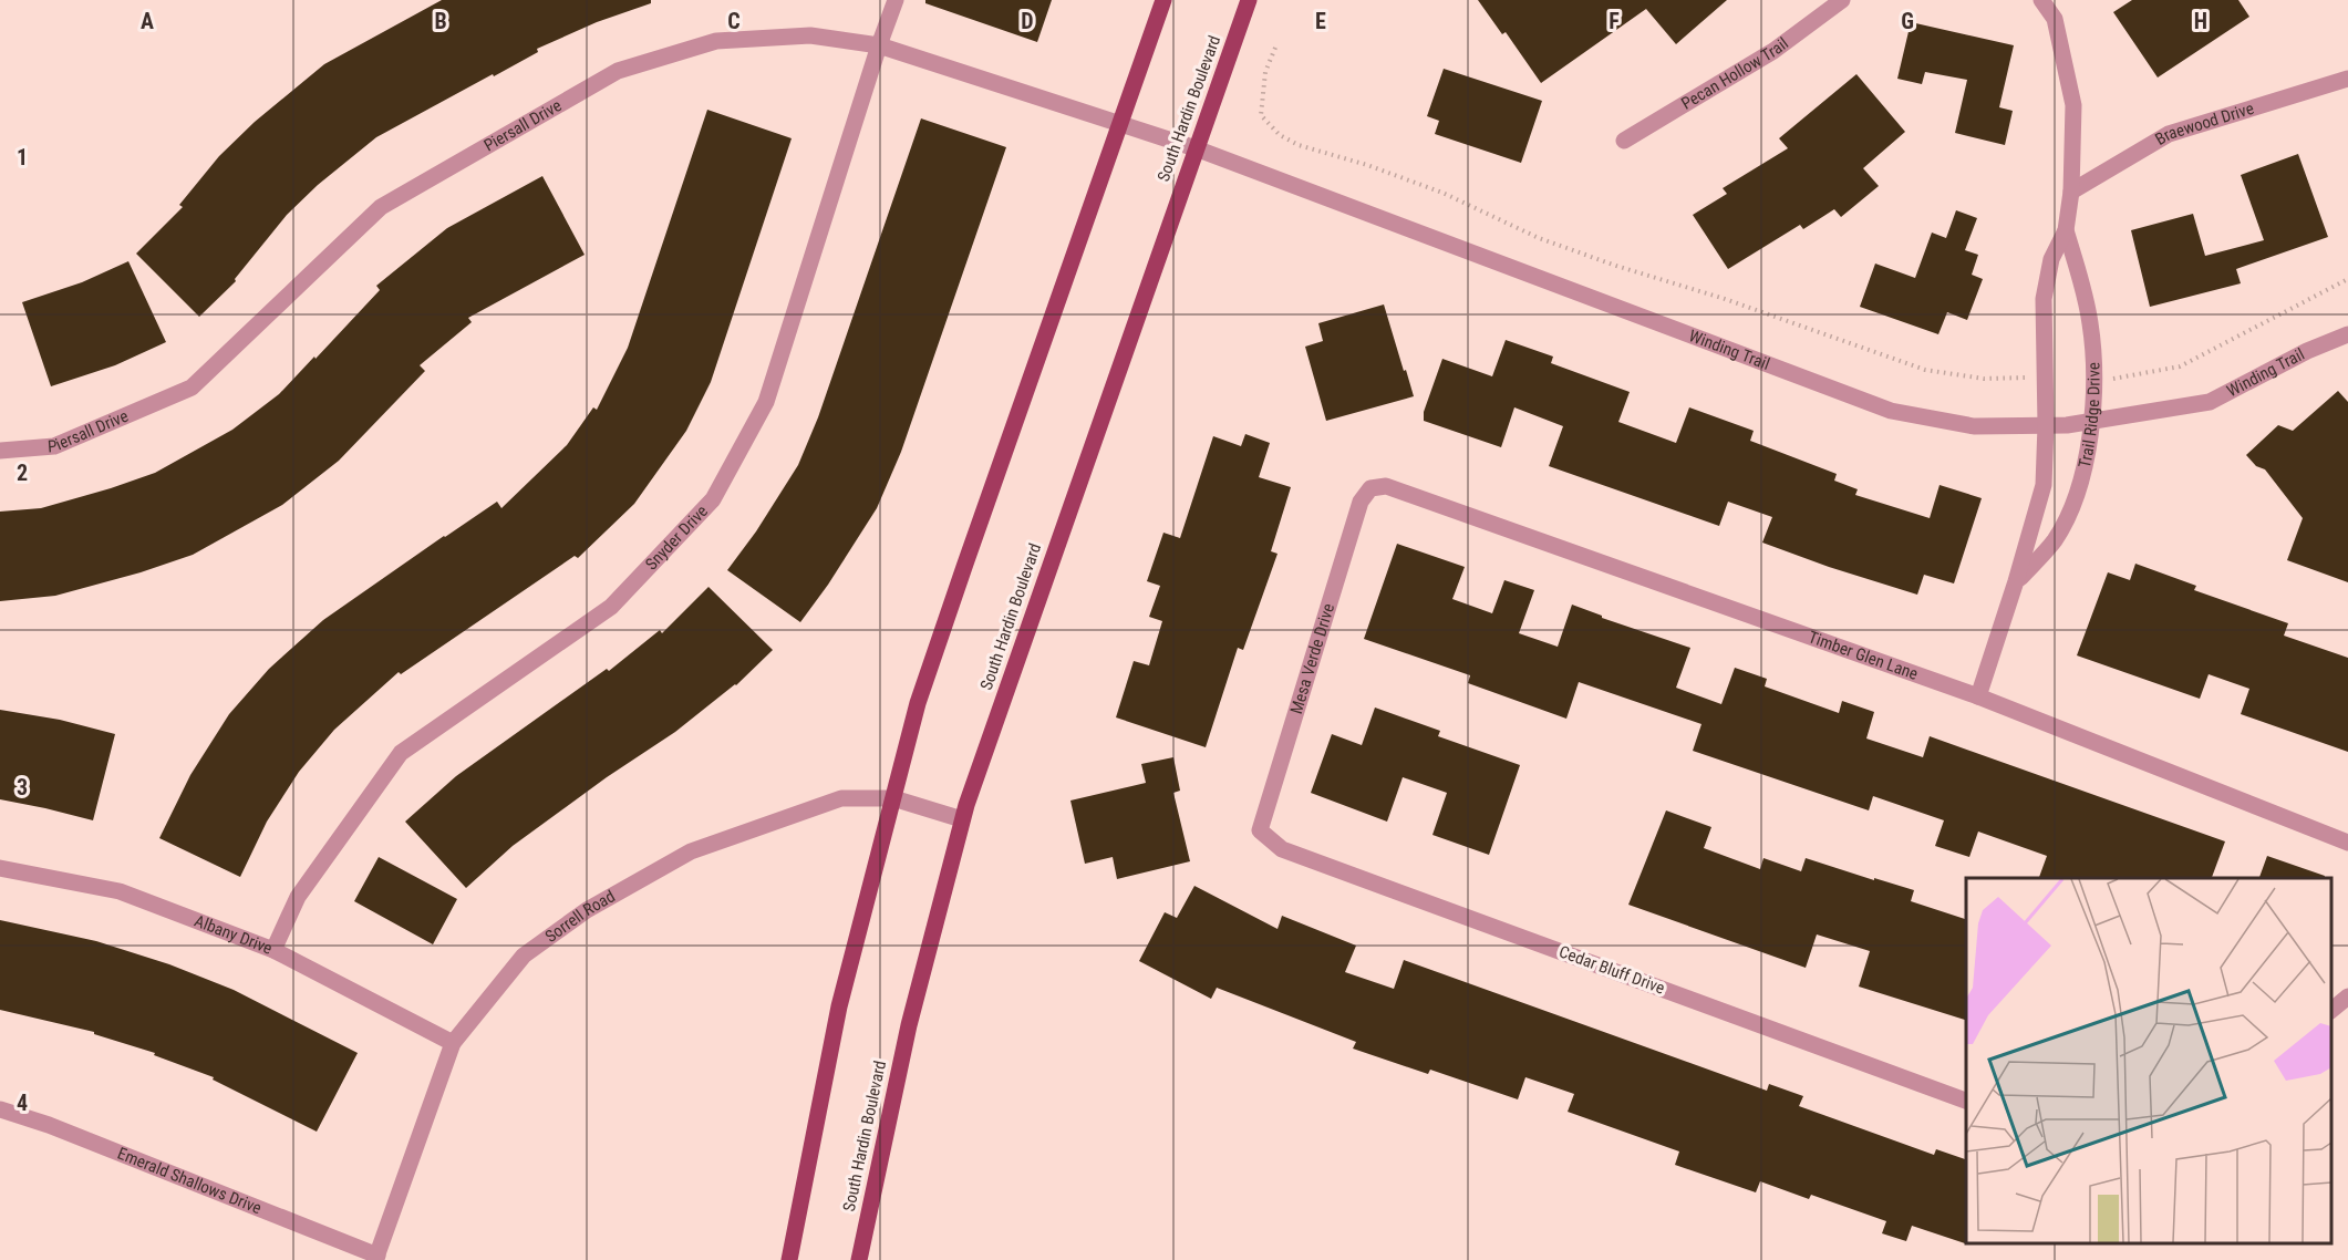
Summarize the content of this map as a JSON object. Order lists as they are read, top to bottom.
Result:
{
  "streets": {
    "main road": ["South Hardin Boulevard"],
    "street": [
      "Pecan Hollow Trail",
      "Piersall Drive",
      "Braewood Drive",
      "Winding Trail",
      "Trail Ridge Drive",
      "Snyder Drive",
      "Timber Glen Lane",
      "Mesa Verde Drive",
      "Sorrell Road",
      "Albany Drive",
      "Cedar Bluff Drive",
      "Emerald Shallows Drive"
    ]
  },
  "crossings": [
    ["South Hardin Boulevard", "Winding Trail"],
    ["South Hardin Boulevard", "Sorrell Road"],
    ["Piersall Drive", "Winding Trail"],
    ["Piersall Drive", "Snyder Drive"],
    ["Braewood Drive", "Trail Ridge Drive"],
    ["Winding Trail", "Trail Ridge Drive"],
    ["Trail Ridge Drive", "Timber Glen Lane"],
    ["Snyder Drive", "Albany Drive"],
    ["Timber Glen Lane", "Mesa Verde Drive"],
    ["Mesa Verde Drive", "Cedar Bluff Drive"],
    ["Sorrell Road", "Albany Drive"],
    ["Sorrell Road", "Emerald Shallows Drive"]
  ],
  "grid": {
    "columns": [
      "A",
      "B",
      "C",
      "D",
      "E",
      "F",
      "G",
      "H"
    ],
    "rows": [
      "1",
      "2",
      "3",
      "4"
    ]
  }
}
